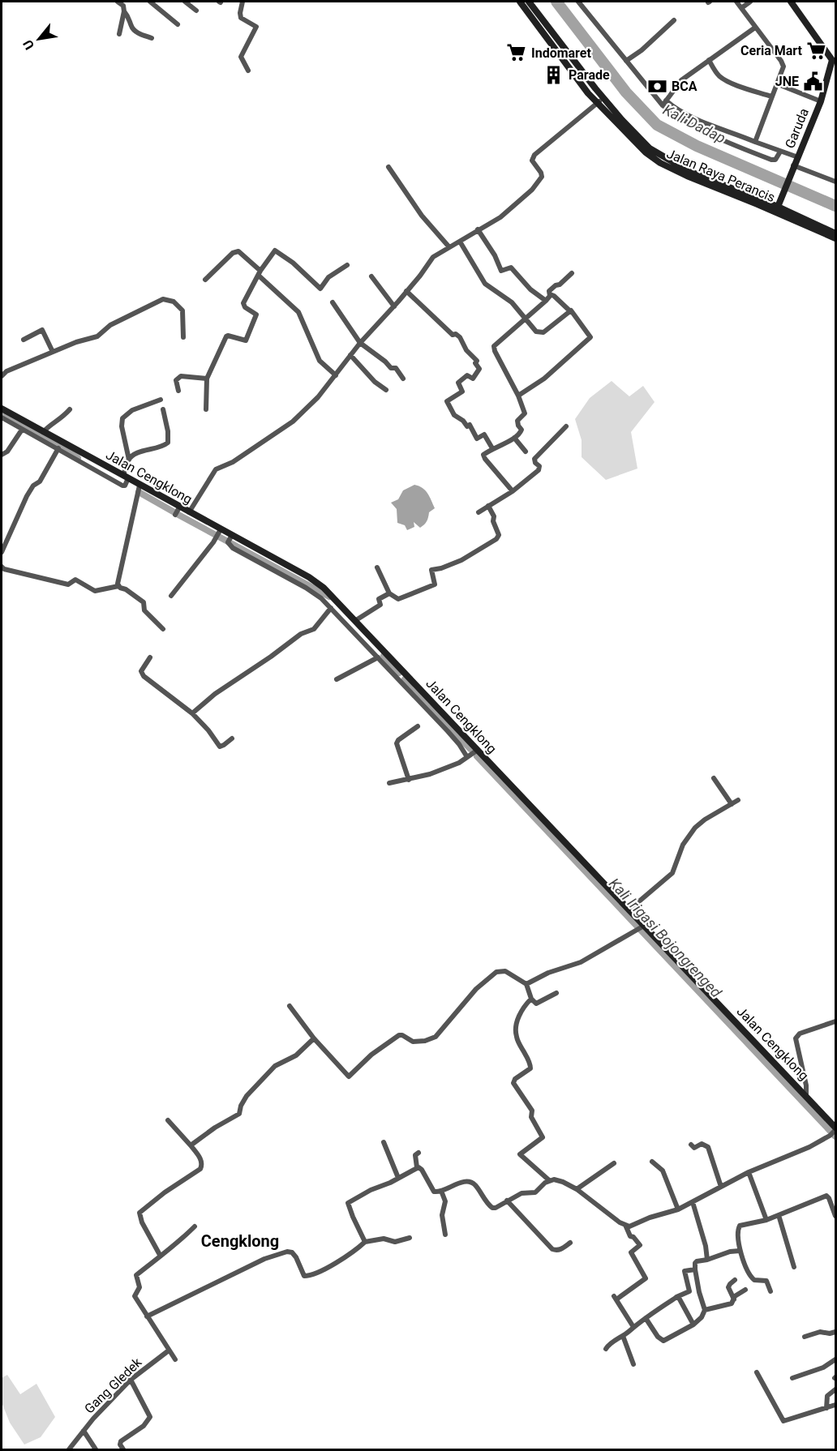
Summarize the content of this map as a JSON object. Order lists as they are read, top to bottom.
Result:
{
  "streets": {
    "main road": ["Garuda", "Jalan Raya Perancis", "Jalan Cengklong"],
    "street": ["Gang Gledek"]
  },
  "crossings": [
    ["Garuda", "Jalan Raya Perancis"]
  ],
  "districts": ["Cengklong"],
  "water": ["Kali Dadap", "Kali Irigasi Bojongrenged"],
  "places": {
    "supermarket": ["Ceria Mart", "Indomaret"],
    "building": ["Parade"],
    "public building": ["JNE"],
    "bank": ["BCA"]
  },
  "north": "bottom left"
}
